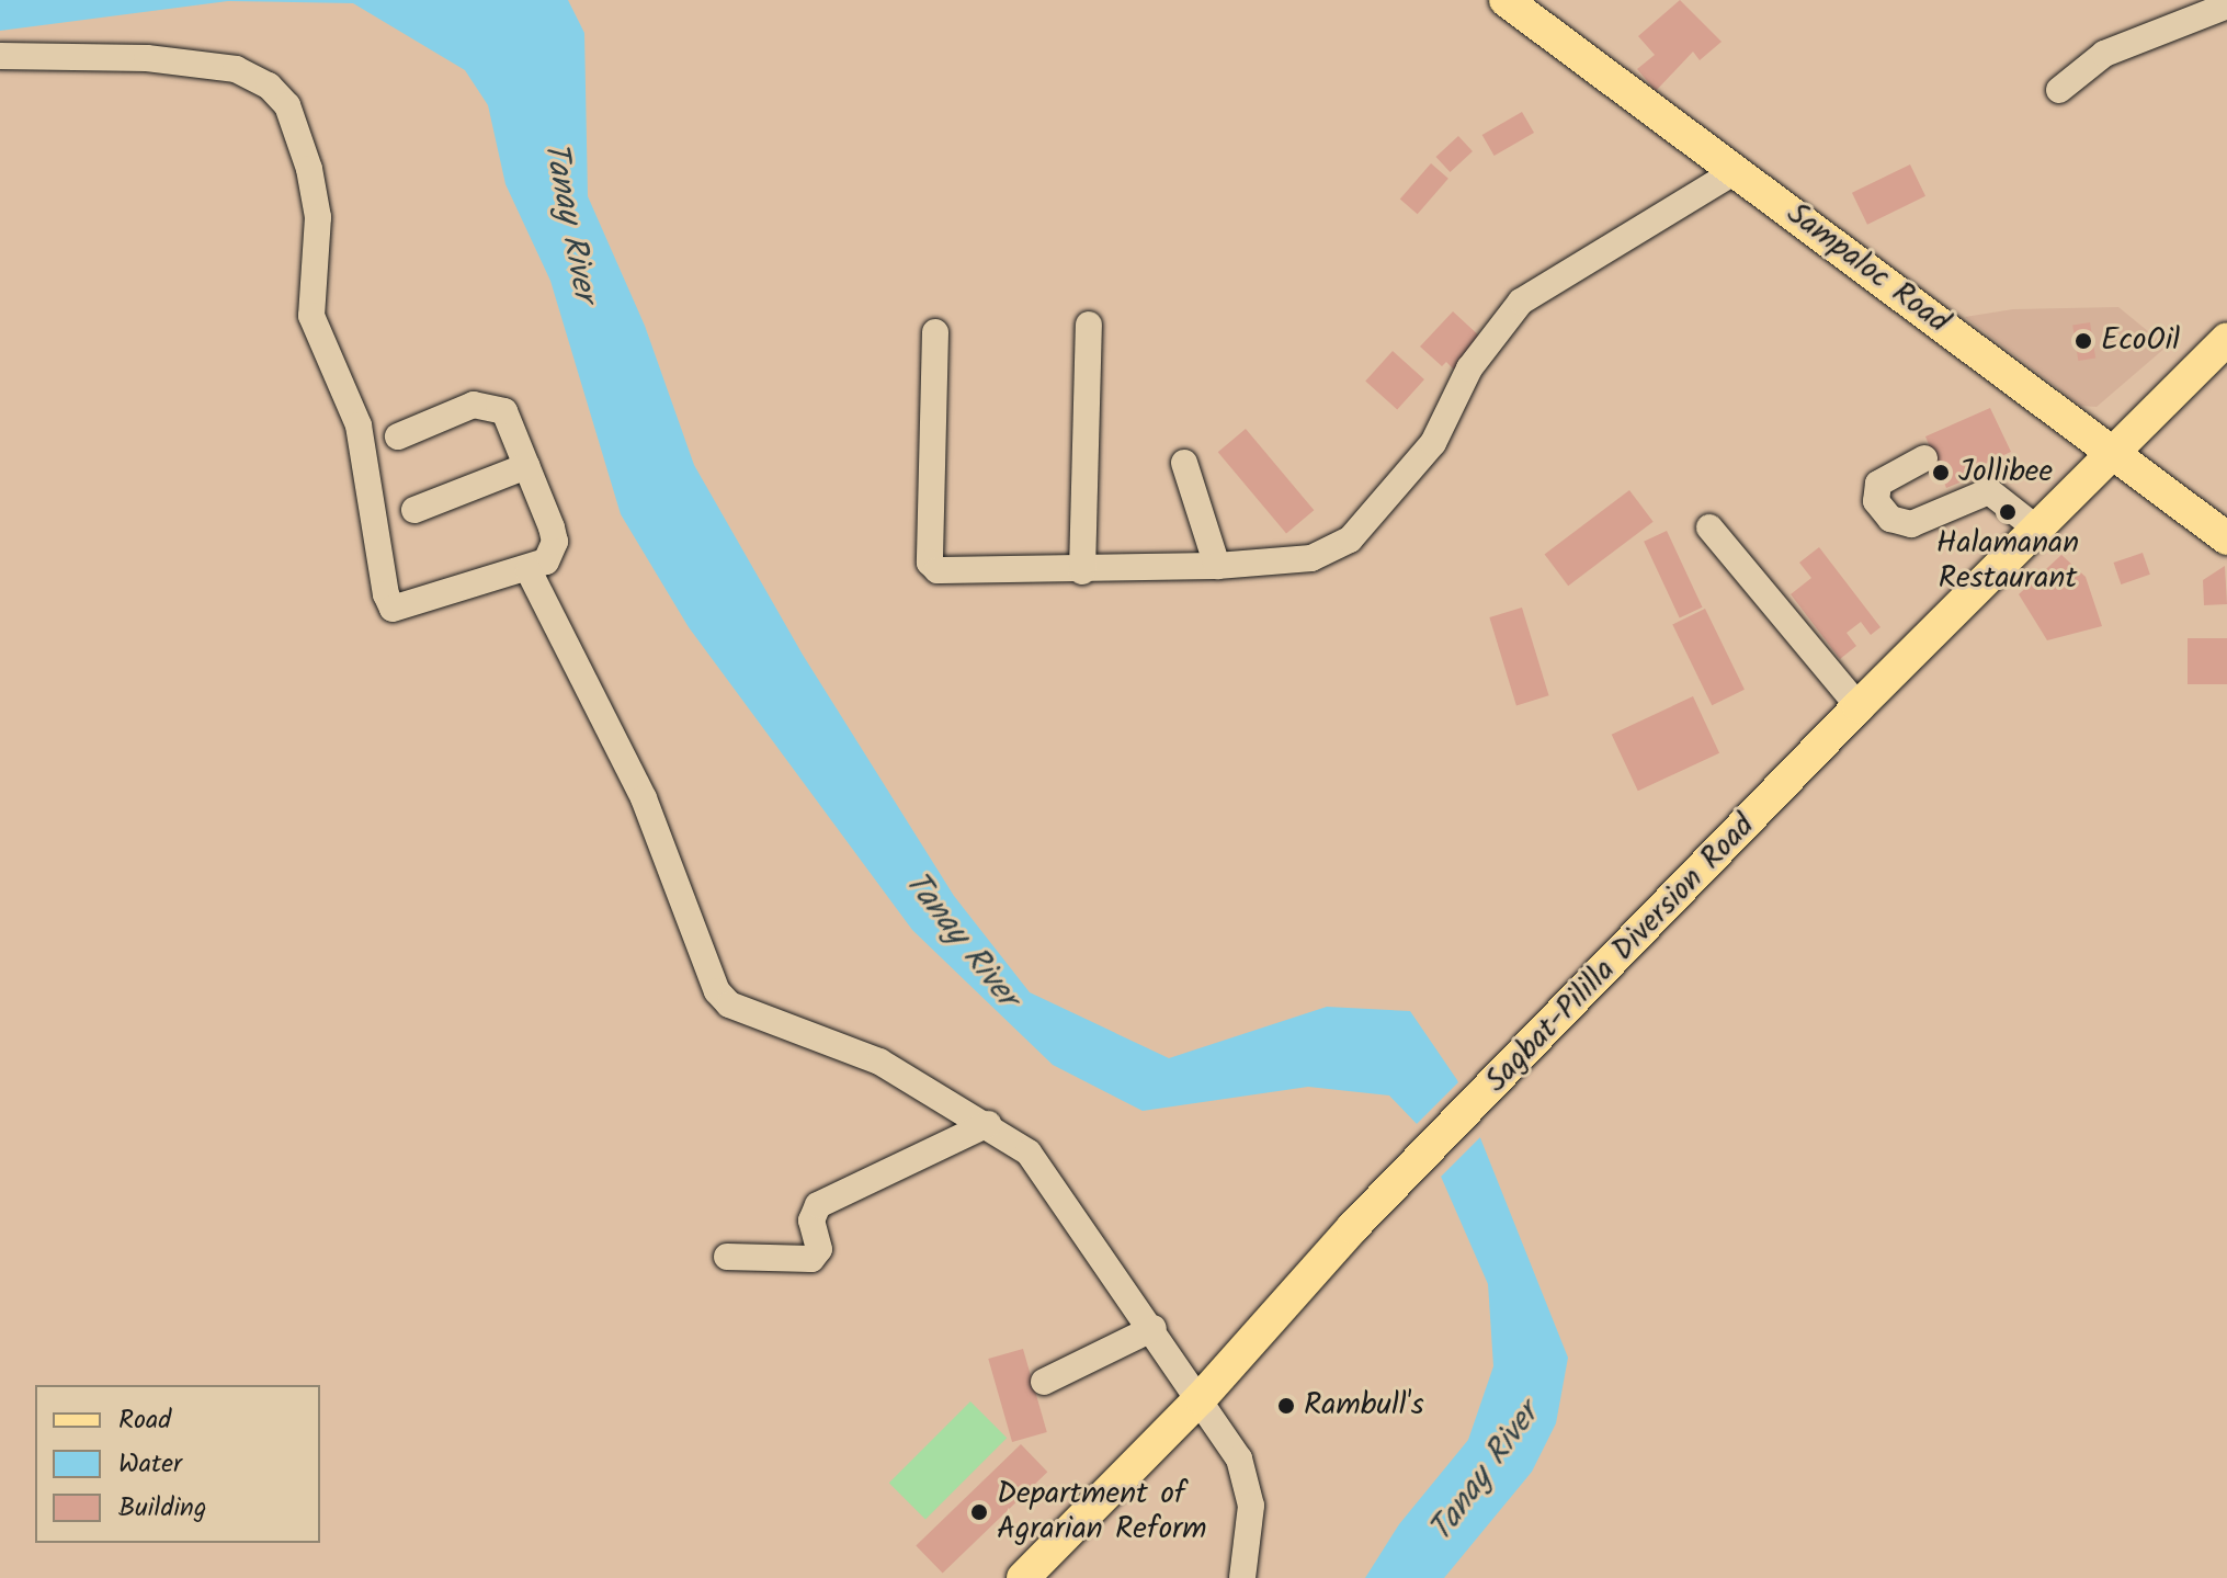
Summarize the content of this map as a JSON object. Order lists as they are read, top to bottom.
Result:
{
  "streets": {
    "main road": ["Sampaloc Road", "Sagbat-Pililla Diversion Road"]
  },
  "crossings": [
    ["Sampaloc Road", "Sagbat-Pililla Diversion Road"]
  ],
  "water": ["Tanay River"],
  "places": [
    "EcoOil",
    "Jollibee",
    "Halamanan Restaurant",
    "Rambull's",
    "Department of Agrarian Reform"
  ],
  "legend": ["Road", "Water", "Building"]
}
